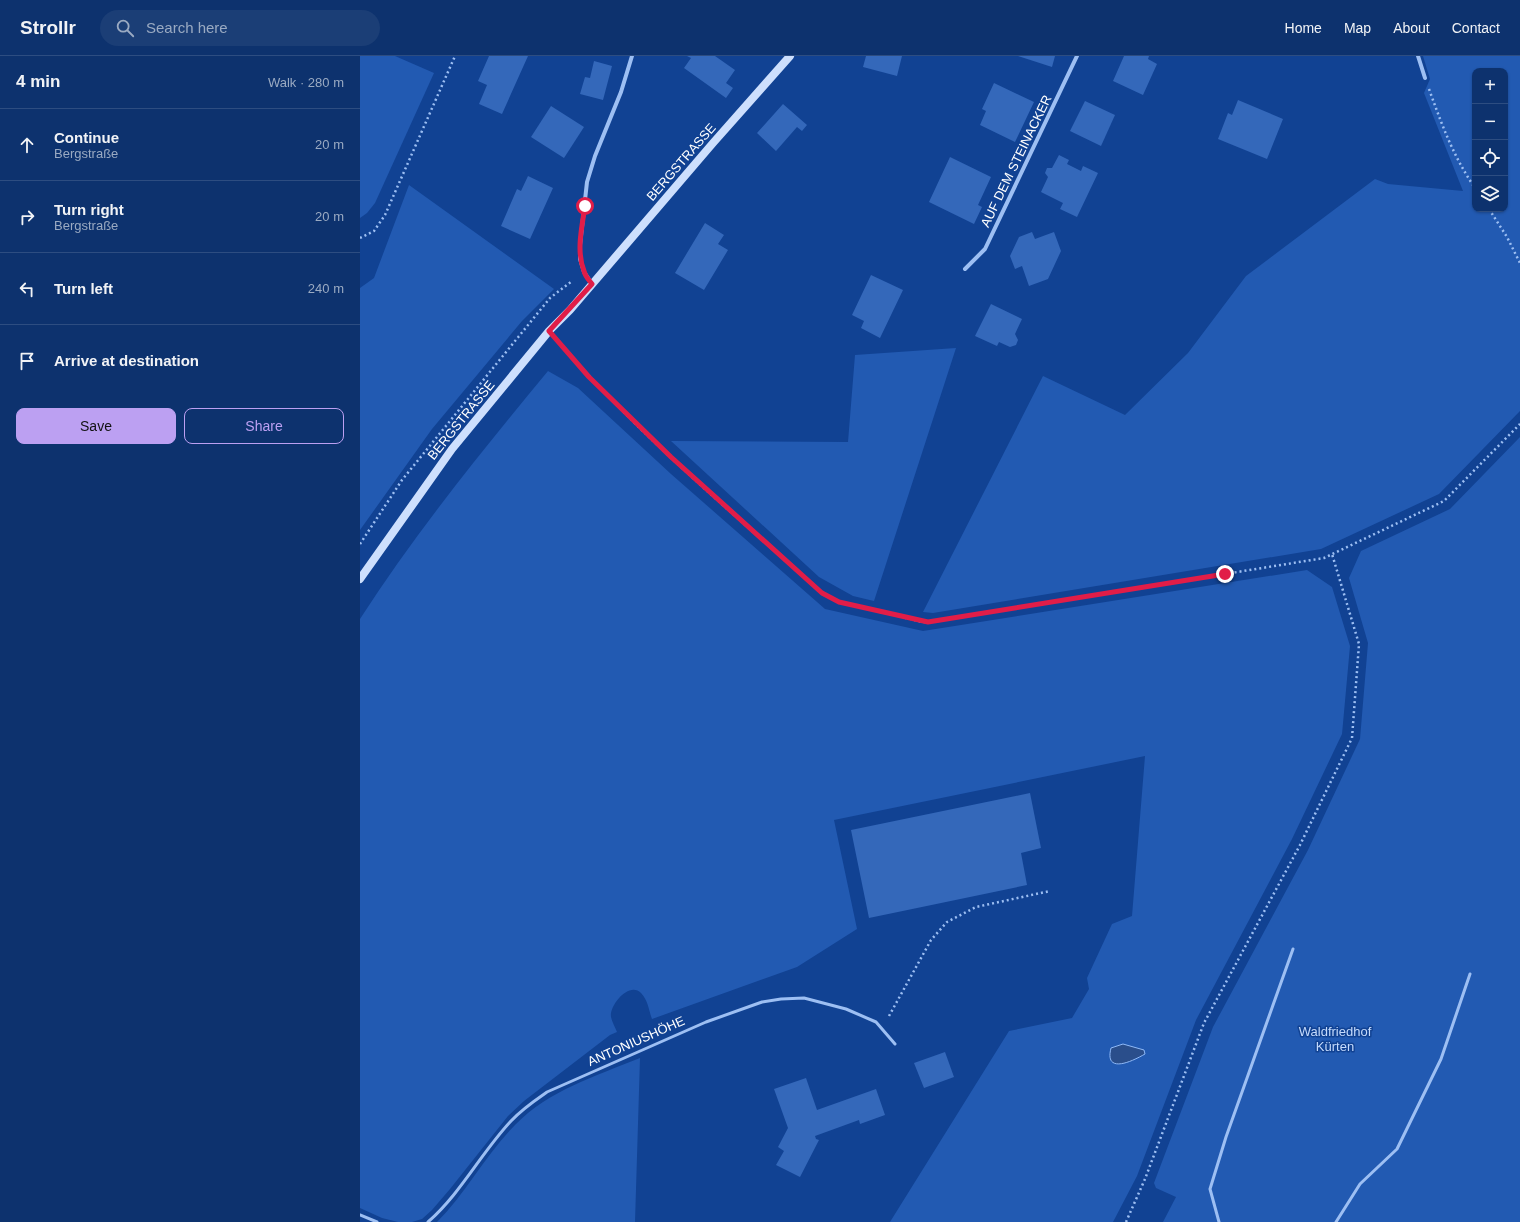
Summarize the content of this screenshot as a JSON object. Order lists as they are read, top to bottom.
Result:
{
  "streets": {
    "main road": ["BERGSTRASSE"],
    "street": ["AUF DEM STEINACKER"],
    "lane": ["ANTONIUSHÖHE"]
  },
  "parks": ["Waldfriedhof Kürten"],
  "page": {
    "header": "Strollr",
    "search": "Search here",
    "nav": [
      "Home",
      "Map",
      "About",
      "Contact"
    ],
    "heading": ["4 min", "Walk · 280 m"],
    "map_buttons": ["+", "−"],
    "list": [
      ["Continue", "Bergstraße", "20 m"],
      ["Turn right", "Bergstraße", "20 m"],
      ["Turn left", "240 m"],
      "Arrive at destination"
    ],
    "buttons": ["Save", "Share"]
  }
}
